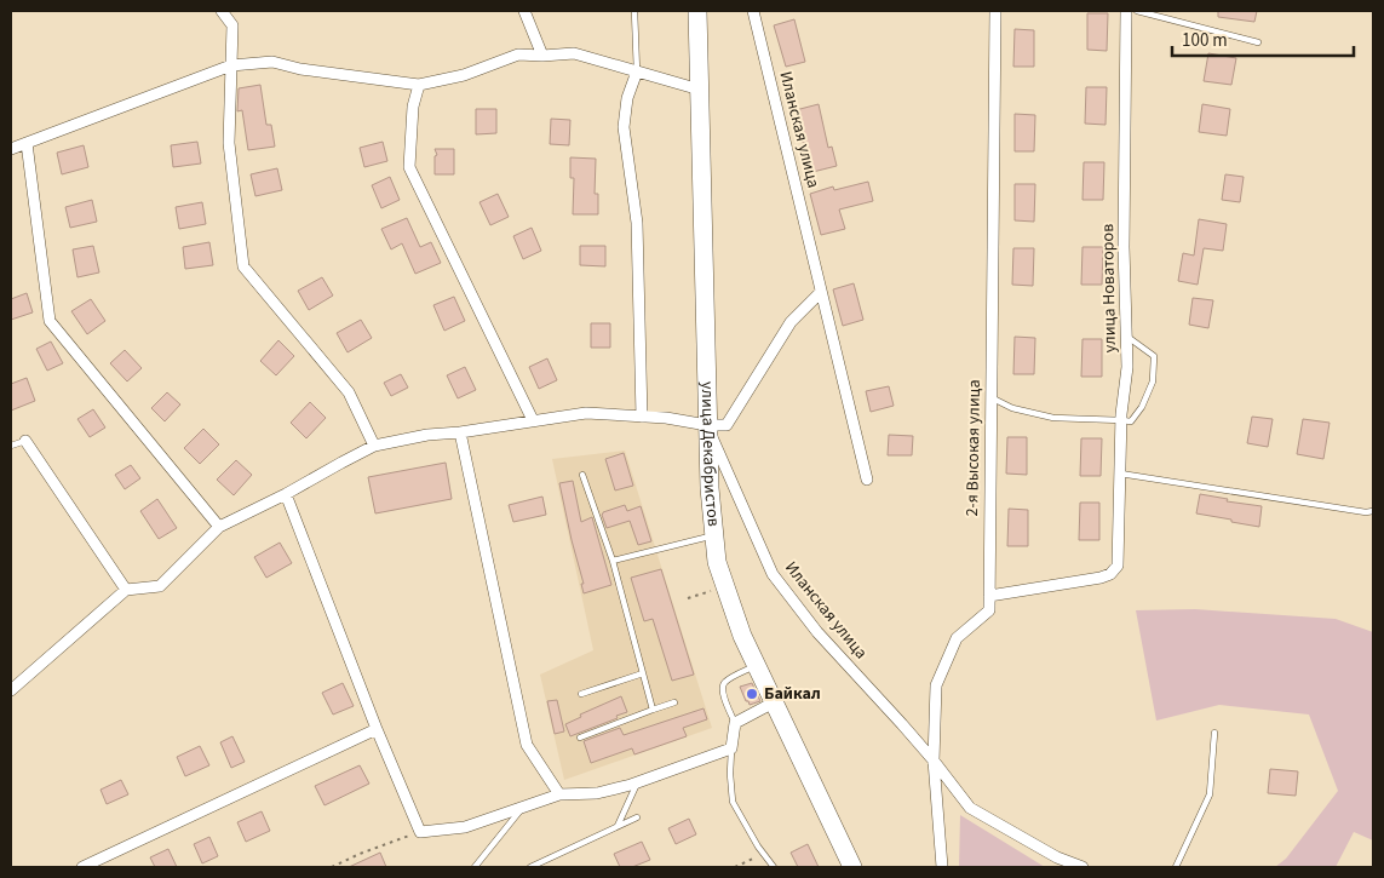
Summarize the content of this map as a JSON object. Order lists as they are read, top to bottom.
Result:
{
  "streets": {
    "main road": ["улица Декабристов"],
    "street": ["Иланская улица", "улица Новаторов", "2-я Высокая улица"]
  },
  "crossings": [
    ["Иланская улица", "2-я Высокая улица"],
    ["Иланская улица", "улица Декабристов"],
    ["улица Новаторов", "2-я Высокая улица"]
  ],
  "places": ["Байкал"],
  "scale_bar": "100 m"
}
